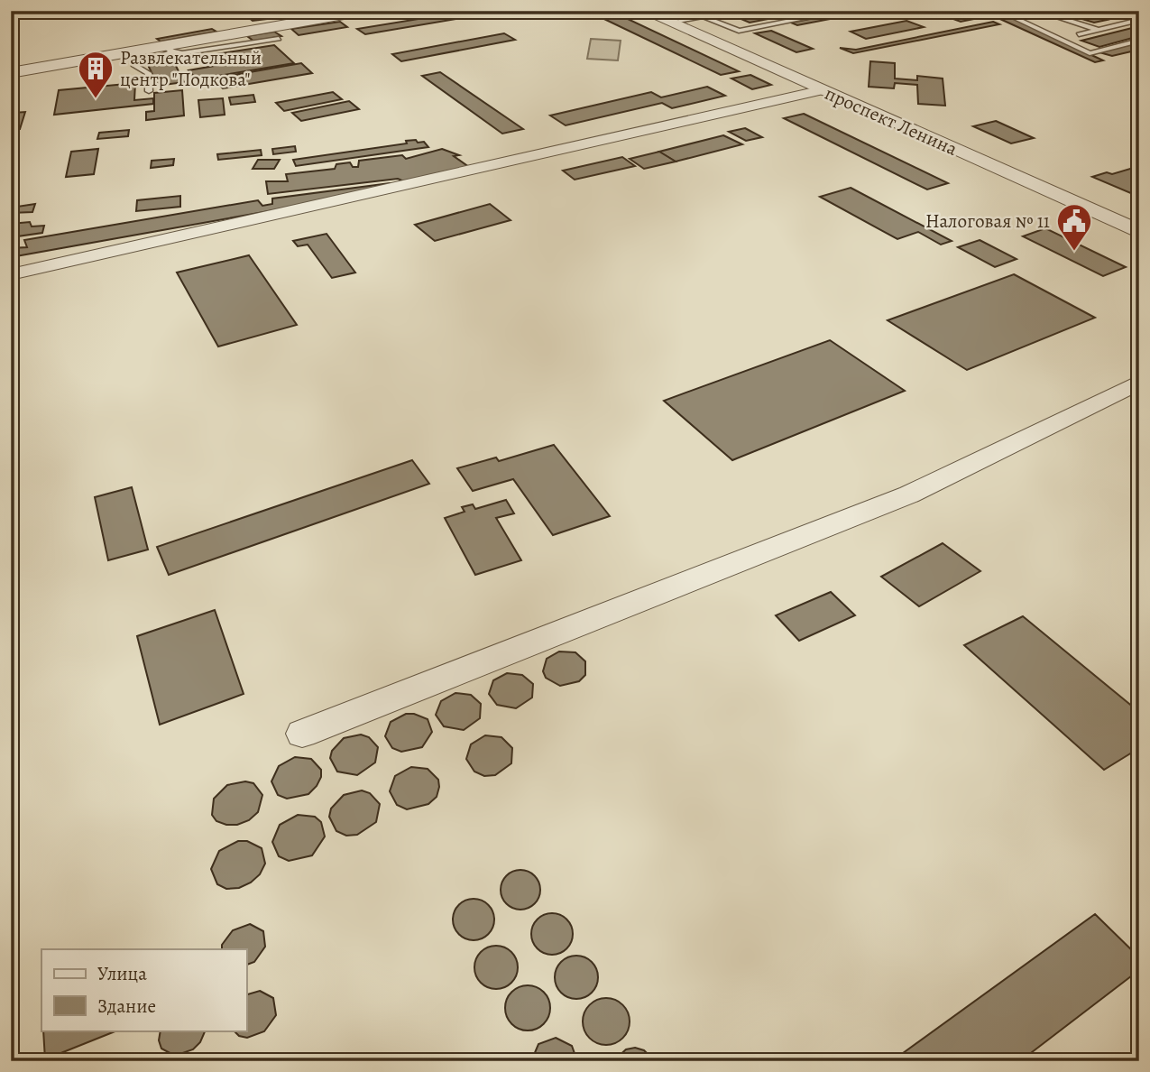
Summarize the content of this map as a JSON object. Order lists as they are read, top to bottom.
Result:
{
  "streets": {
    "street": ["проспект Ленина"]
  },
  "places": {
    "building": ["Развлекательный центр \"Подкова\""],
    "public building": ["Налоговая № 11"]
  },
  "legend": ["Улица", "Здание"]
}
